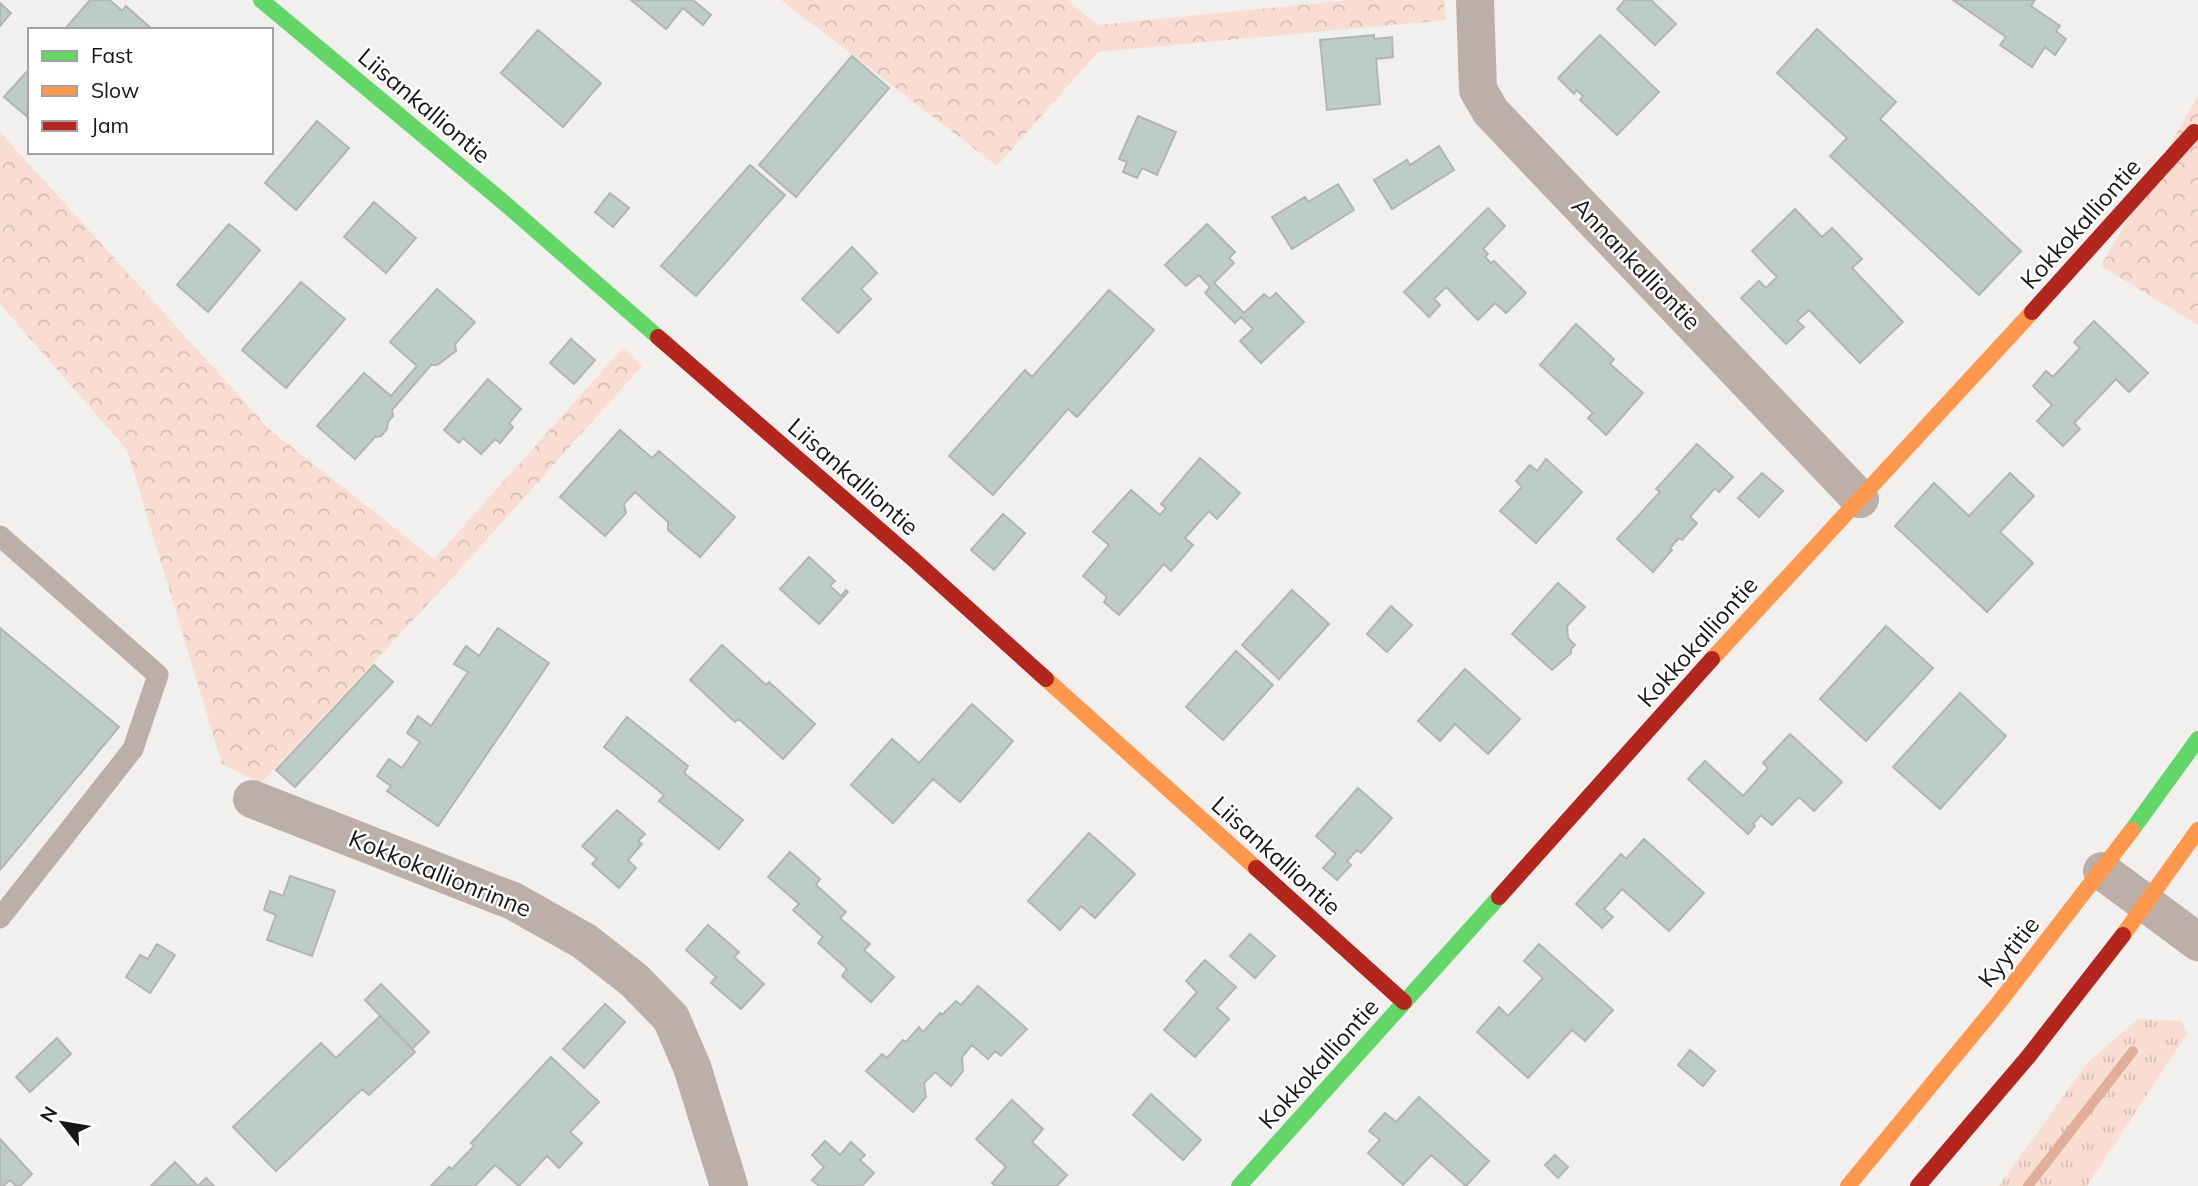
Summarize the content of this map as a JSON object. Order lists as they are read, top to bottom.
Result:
{
  "streets": {
    "street": [
      "Liisankalliontie",
      "Kokkokalliontie",
      "Annankalliontie",
      "Kokkokallionrinne",
      "Kyytitie"
    ]
  },
  "crossings": [
    ["Liisankalliontie", "Kokkokalliontie"],
    ["Kokkokalliontie", "Annankalliontie"]
  ],
  "legend": ["Fast", "Slow", "Jam"],
  "north": "top left"
}
